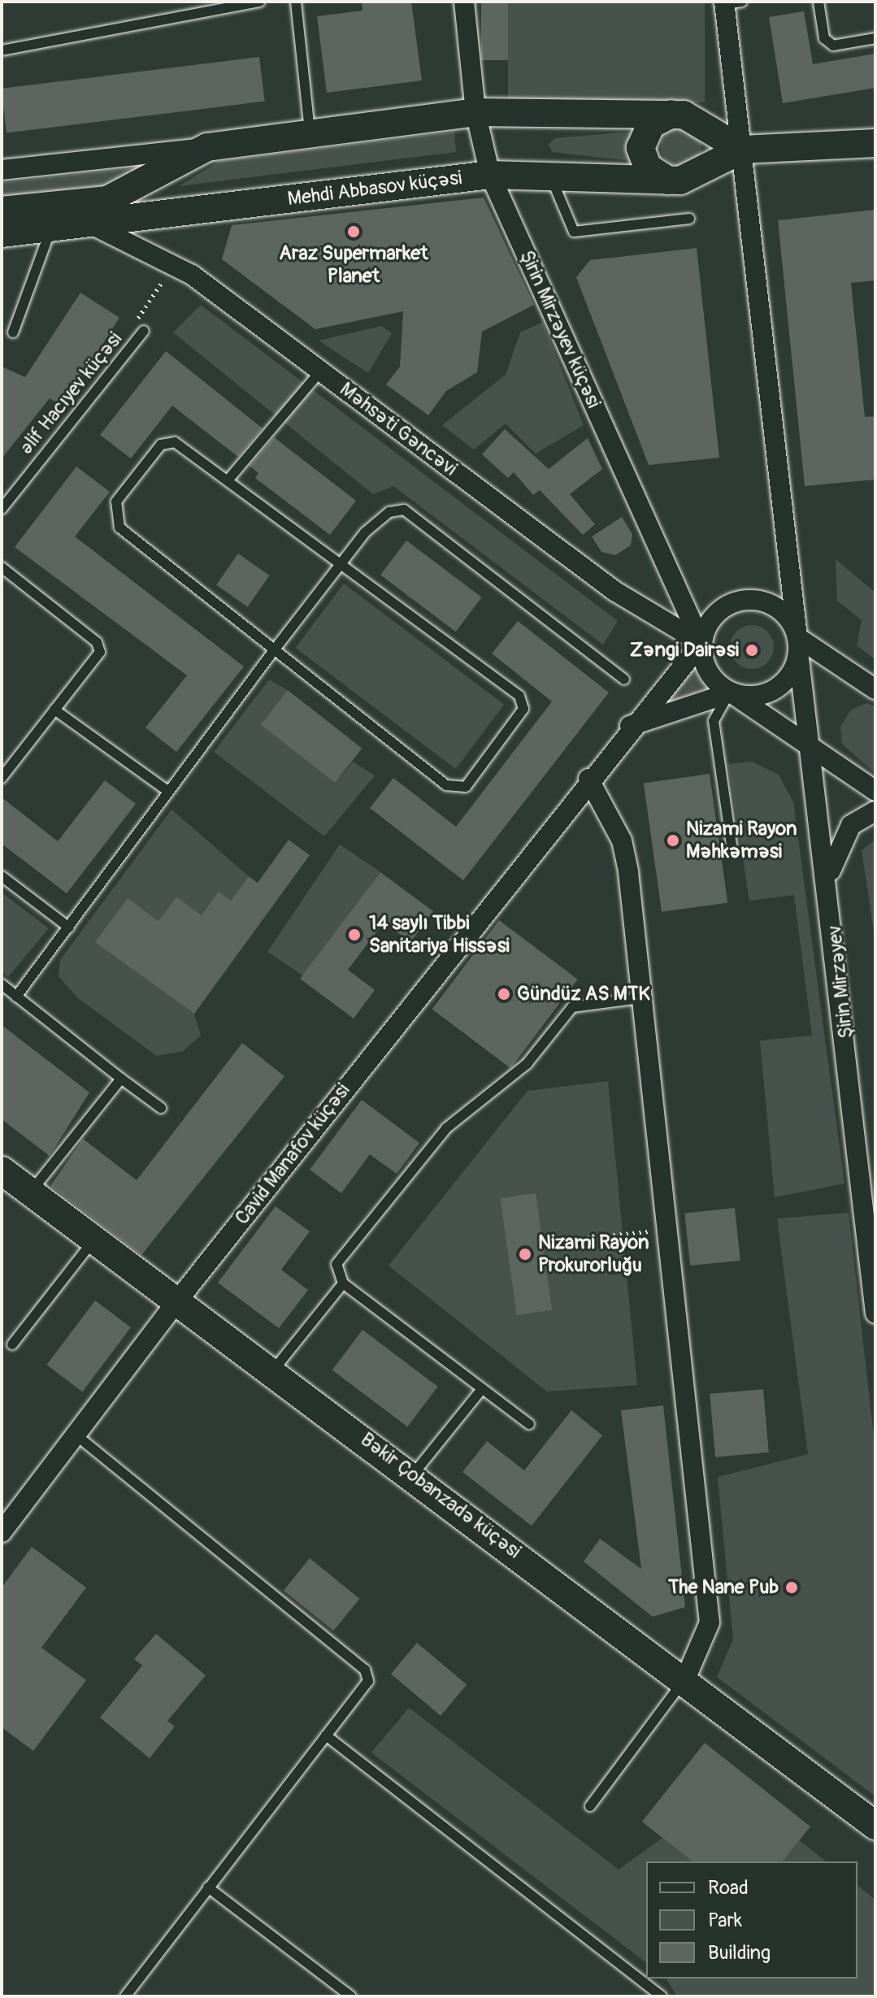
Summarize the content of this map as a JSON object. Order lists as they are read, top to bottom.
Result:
{
  "streets": {
    "street": [
      "Mehdi Abbasov küçəsi",
      "Şirin Mirzəyev küçəsi",
      "Məhsəti Gəncəvi",
      "Şirin Mirzəyev",
      "Cavid Manafov küçəsi",
      "Bəkir Çobanzadə küçəsi"
    ],
    "lane": ["Əlif Hacıyev küçəsi"]
  },
  "crossings": [
    ["Mehdi Abbasov küçəsi", "Şirin Mirzəyev küçəsi"],
    ["Mehdi Abbasov küçəsi", "Məhsəti Gəncəvi"],
    ["Şirin Mirzəyev küçəsi", "Məhsəti Gəncəvi"],
    ["Şirin Mirzəyev küçəsi", "Şirin Mirzəyev"],
    ["Şirin Mirzəyev küçəsi", "Cavid Manafov küçəsi"],
    ["Məhsəti Gəncəvi", "Şirin Mirzəyev"],
    ["Məhsəti Gəncəvi", "Cavid Manafov küçəsi"],
    ["Şirin Mirzəyev", "Cavid Manafov küçəsi"],
    ["Cavid Manafov küçəsi", "Bəkir Çobanzadə küçəsi"]
  ],
  "places": [
    "Araz Supermarket Planet",
    "Zəngi Dairəsi",
    "Nizami Rayon Məhkəməsi",
    "14 saylı Tibbi Sanitariya Hissəsi",
    "Gündüz AS MTK",
    "Nizami Rayon Prokurorluğu",
    "The Nane Pub"
  ],
  "legend": ["Road", "Park", "Building"]
}
